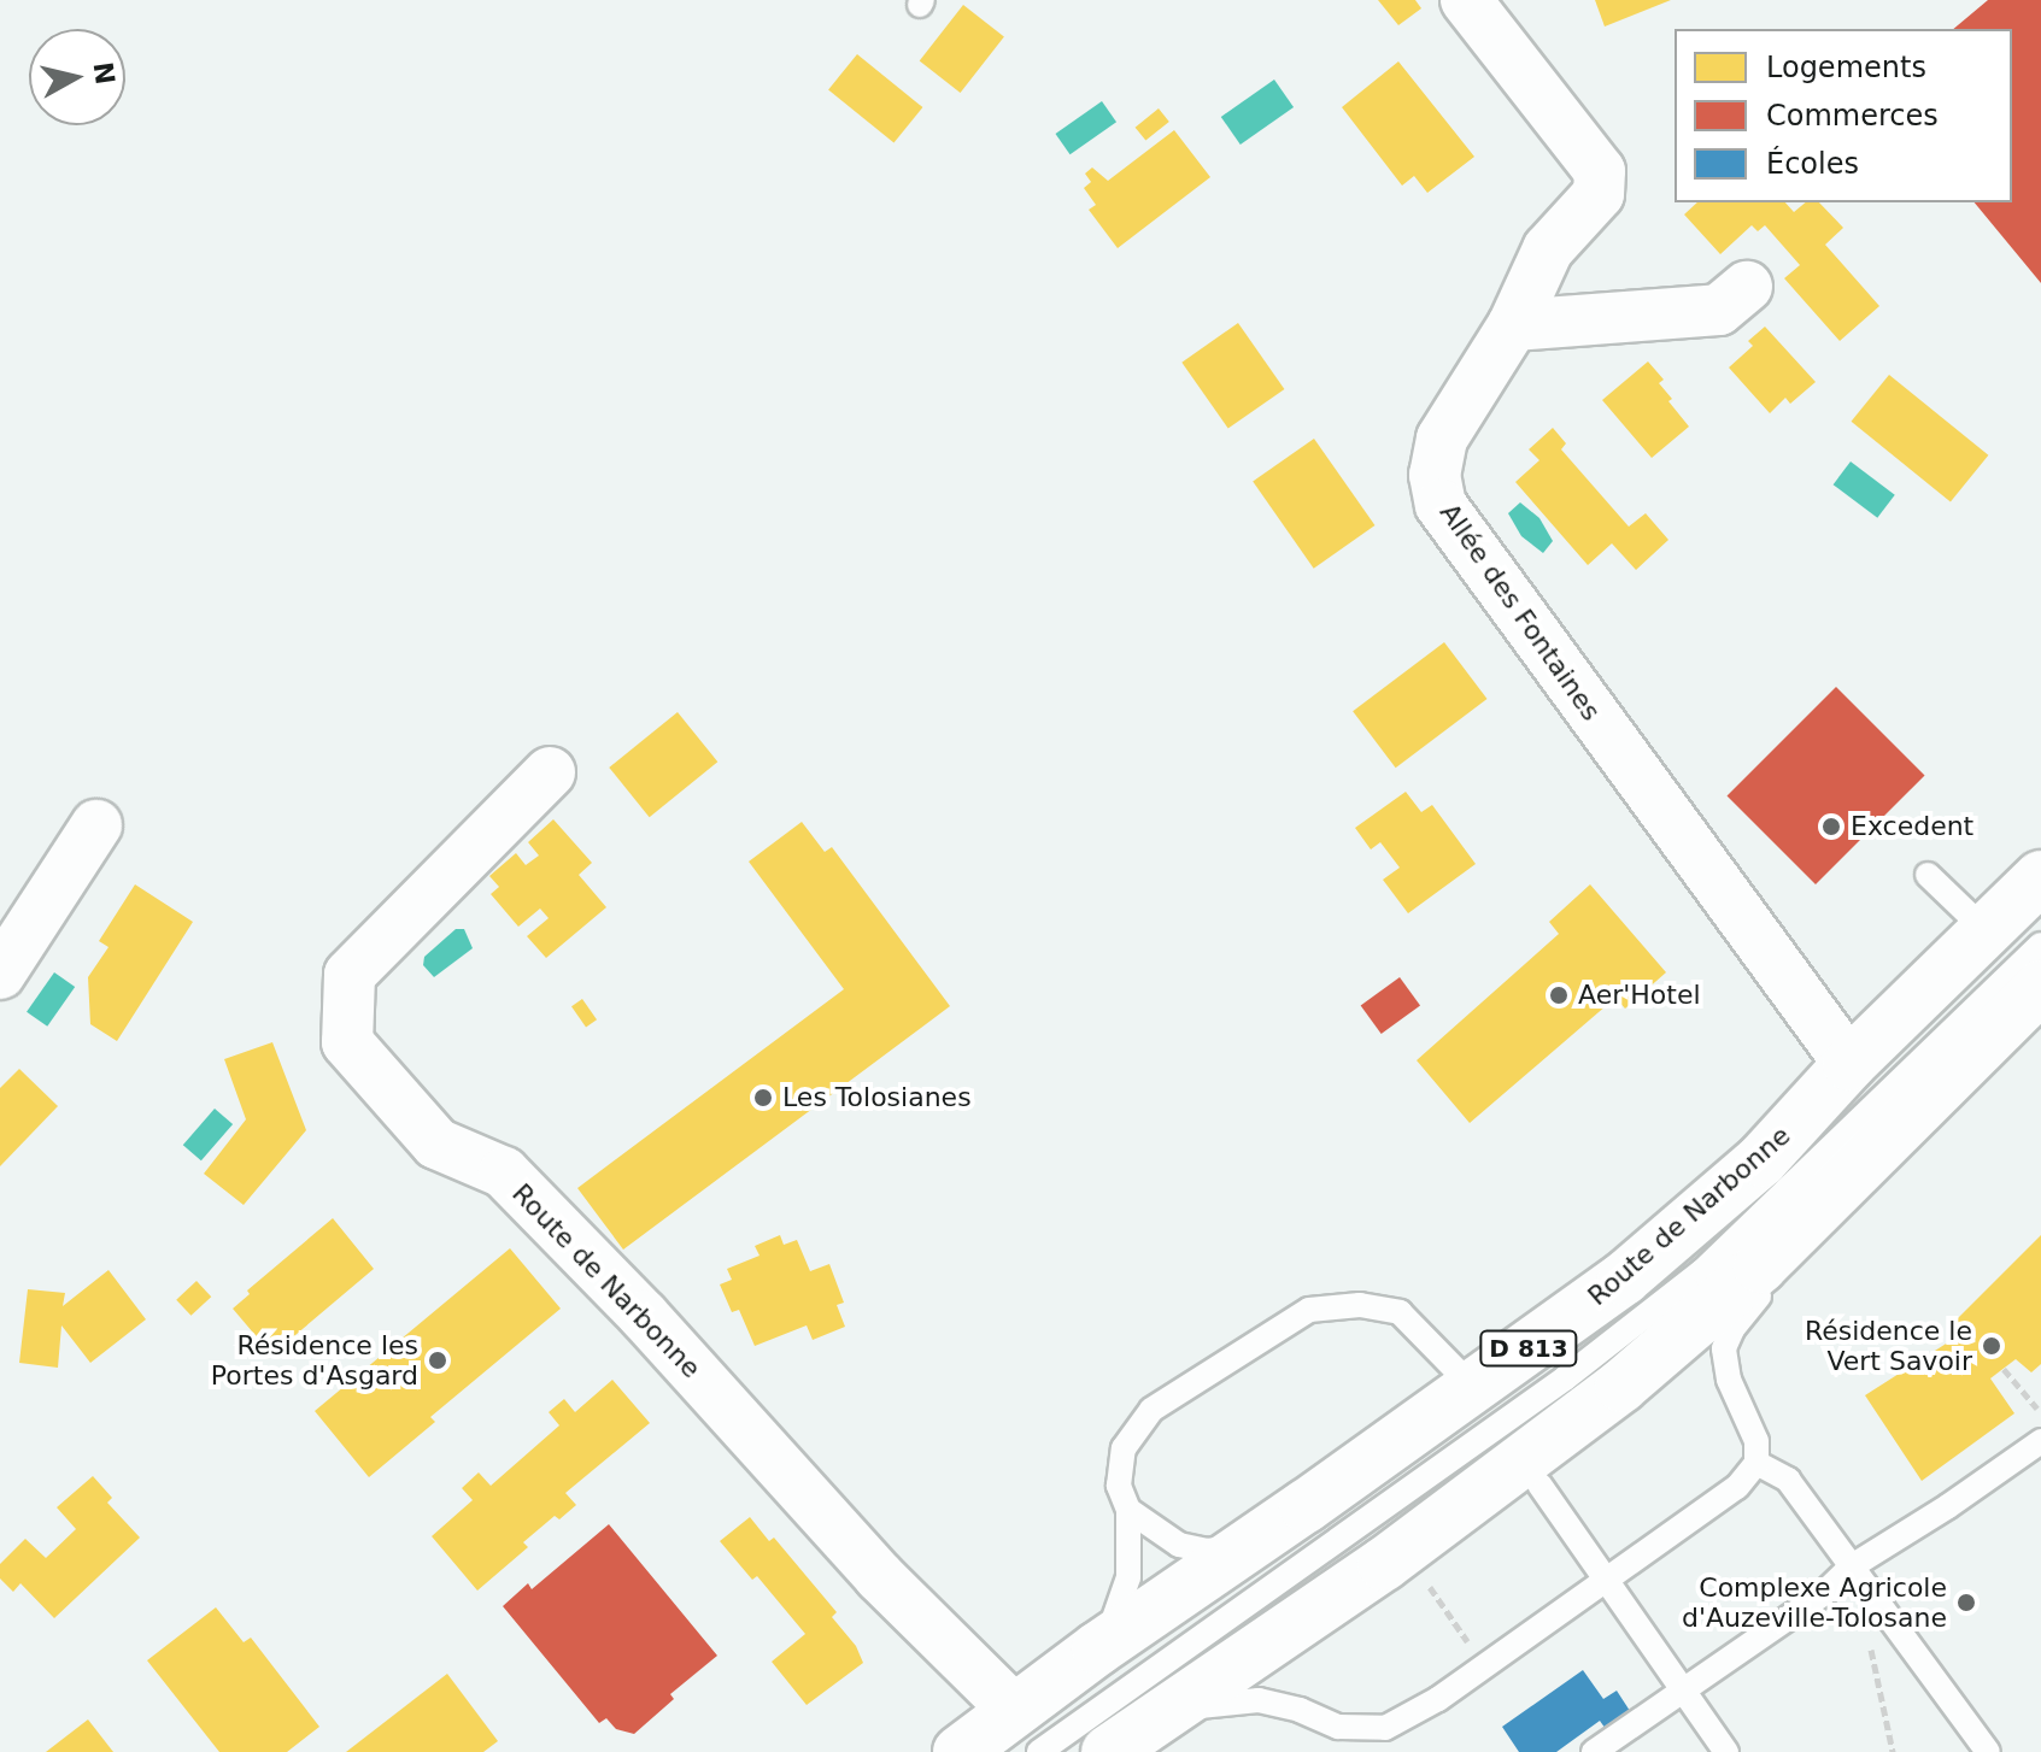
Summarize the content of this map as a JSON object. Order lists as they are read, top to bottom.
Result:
{
  "streets": {
    "main road": ["Route de Narbonne", "D 813"],
    "street": ["Allée des Fontaines"]
  },
  "crossings": [
    ["Allée des Fontaines", "Route de Narbonne"]
  ],
  "places": [
    "Excedent",
    "Aer'Hotel",
    "Les Tolosianes",
    "Résidence le Vert Savoir",
    "Résidence les Portes d'Asgard",
    "Complexe Agricole d'Auzeville-Tolosane"
  ],
  "legend": ["Logements", "Commerces", "Écoles"],
  "north": "right"
}
